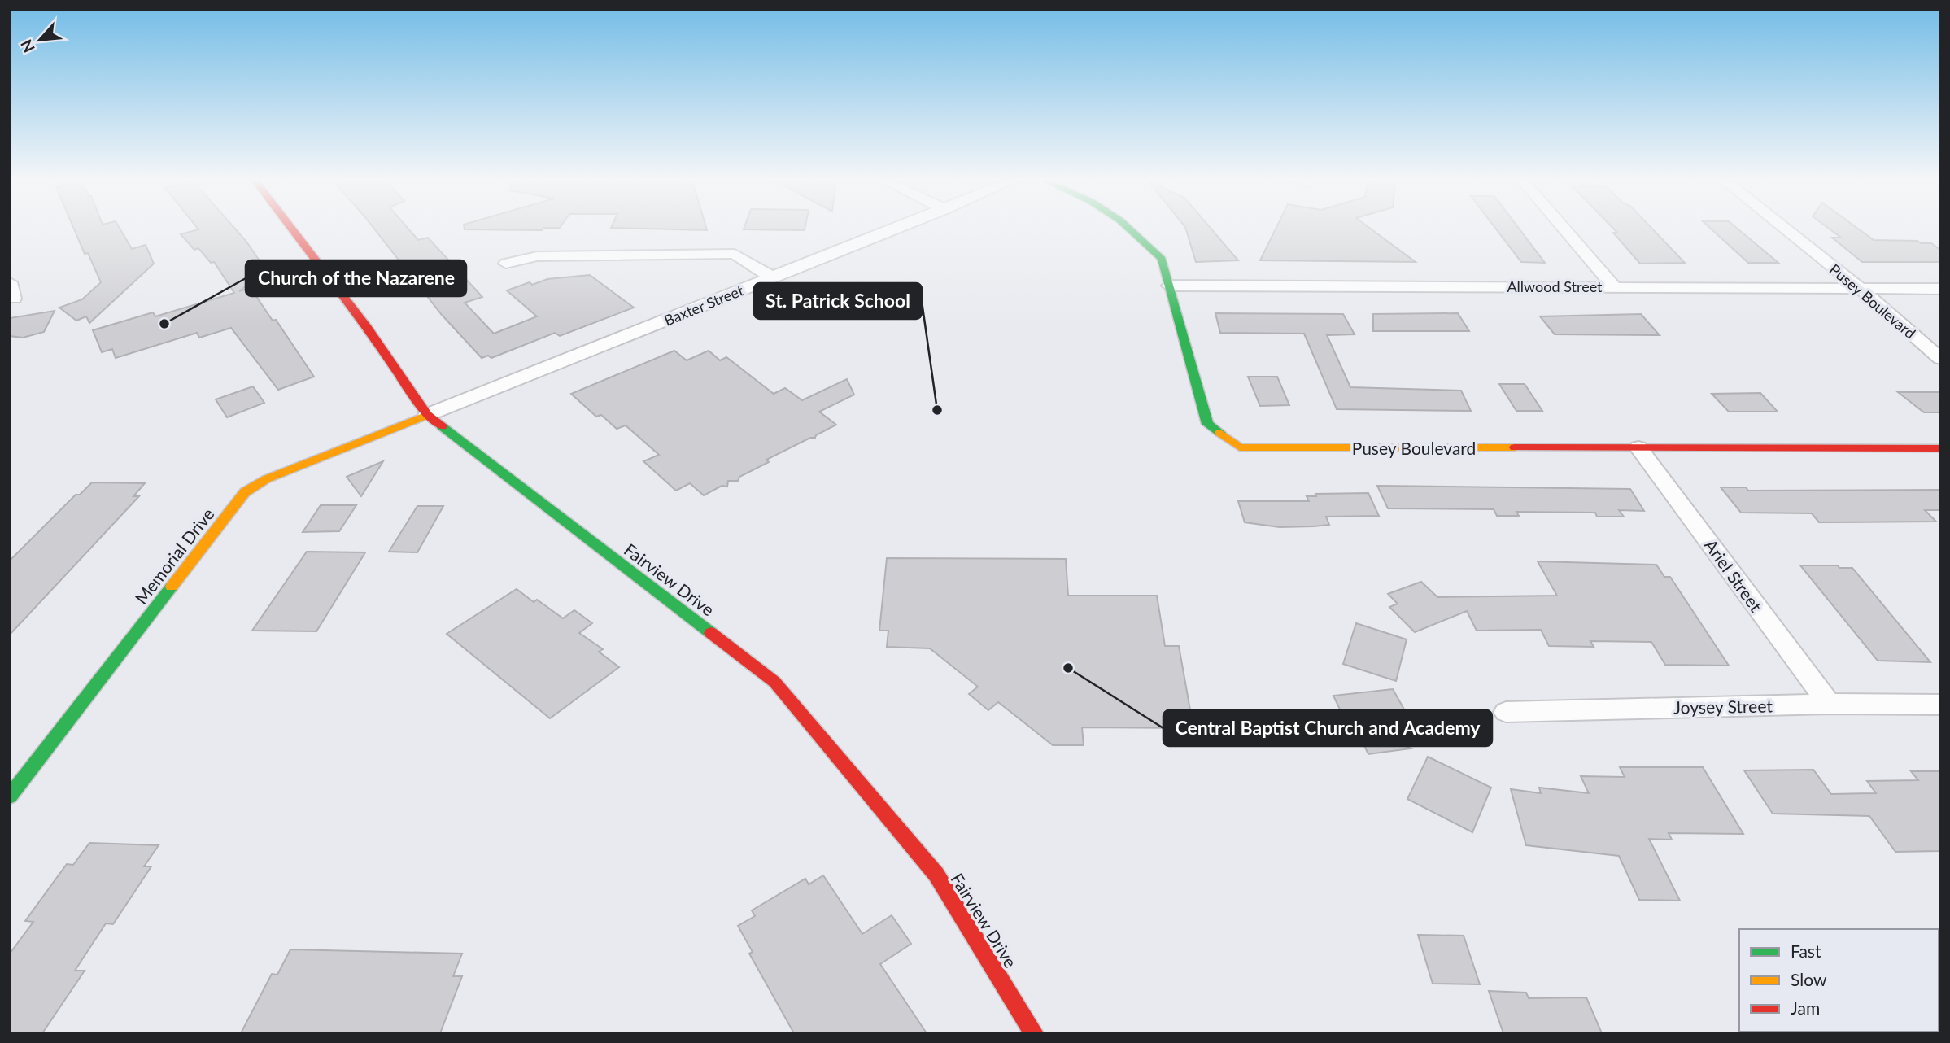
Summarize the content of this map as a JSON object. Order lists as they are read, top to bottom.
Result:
{
  "streets": {
    "main road": ["Pusey Boulevard", "Memorial Drive", "Fairview Drive"],
    "street": [
      "Allwood Street",
      "Baxter Street",
      "Ariel Street",
      "Joysey Street"
    ]
  },
  "crossings": [
    ["Allwood Street", "Pusey Boulevard"],
    ["Pusey Boulevard", "Ariel Street"],
    ["Baxter Street", "Memorial Drive"],
    ["Baxter Street", "Fairview Drive"],
    ["Memorial Drive", "Fairview Drive"],
    ["Ariel Street", "Joysey Street"]
  ],
  "places": ["Church of the Nazarene", "St. Patrick School", "Central Baptist Church and Academy"],
  "legend": ["Fast", "Slow", "Jam"],
  "north": "bottom left"
}
